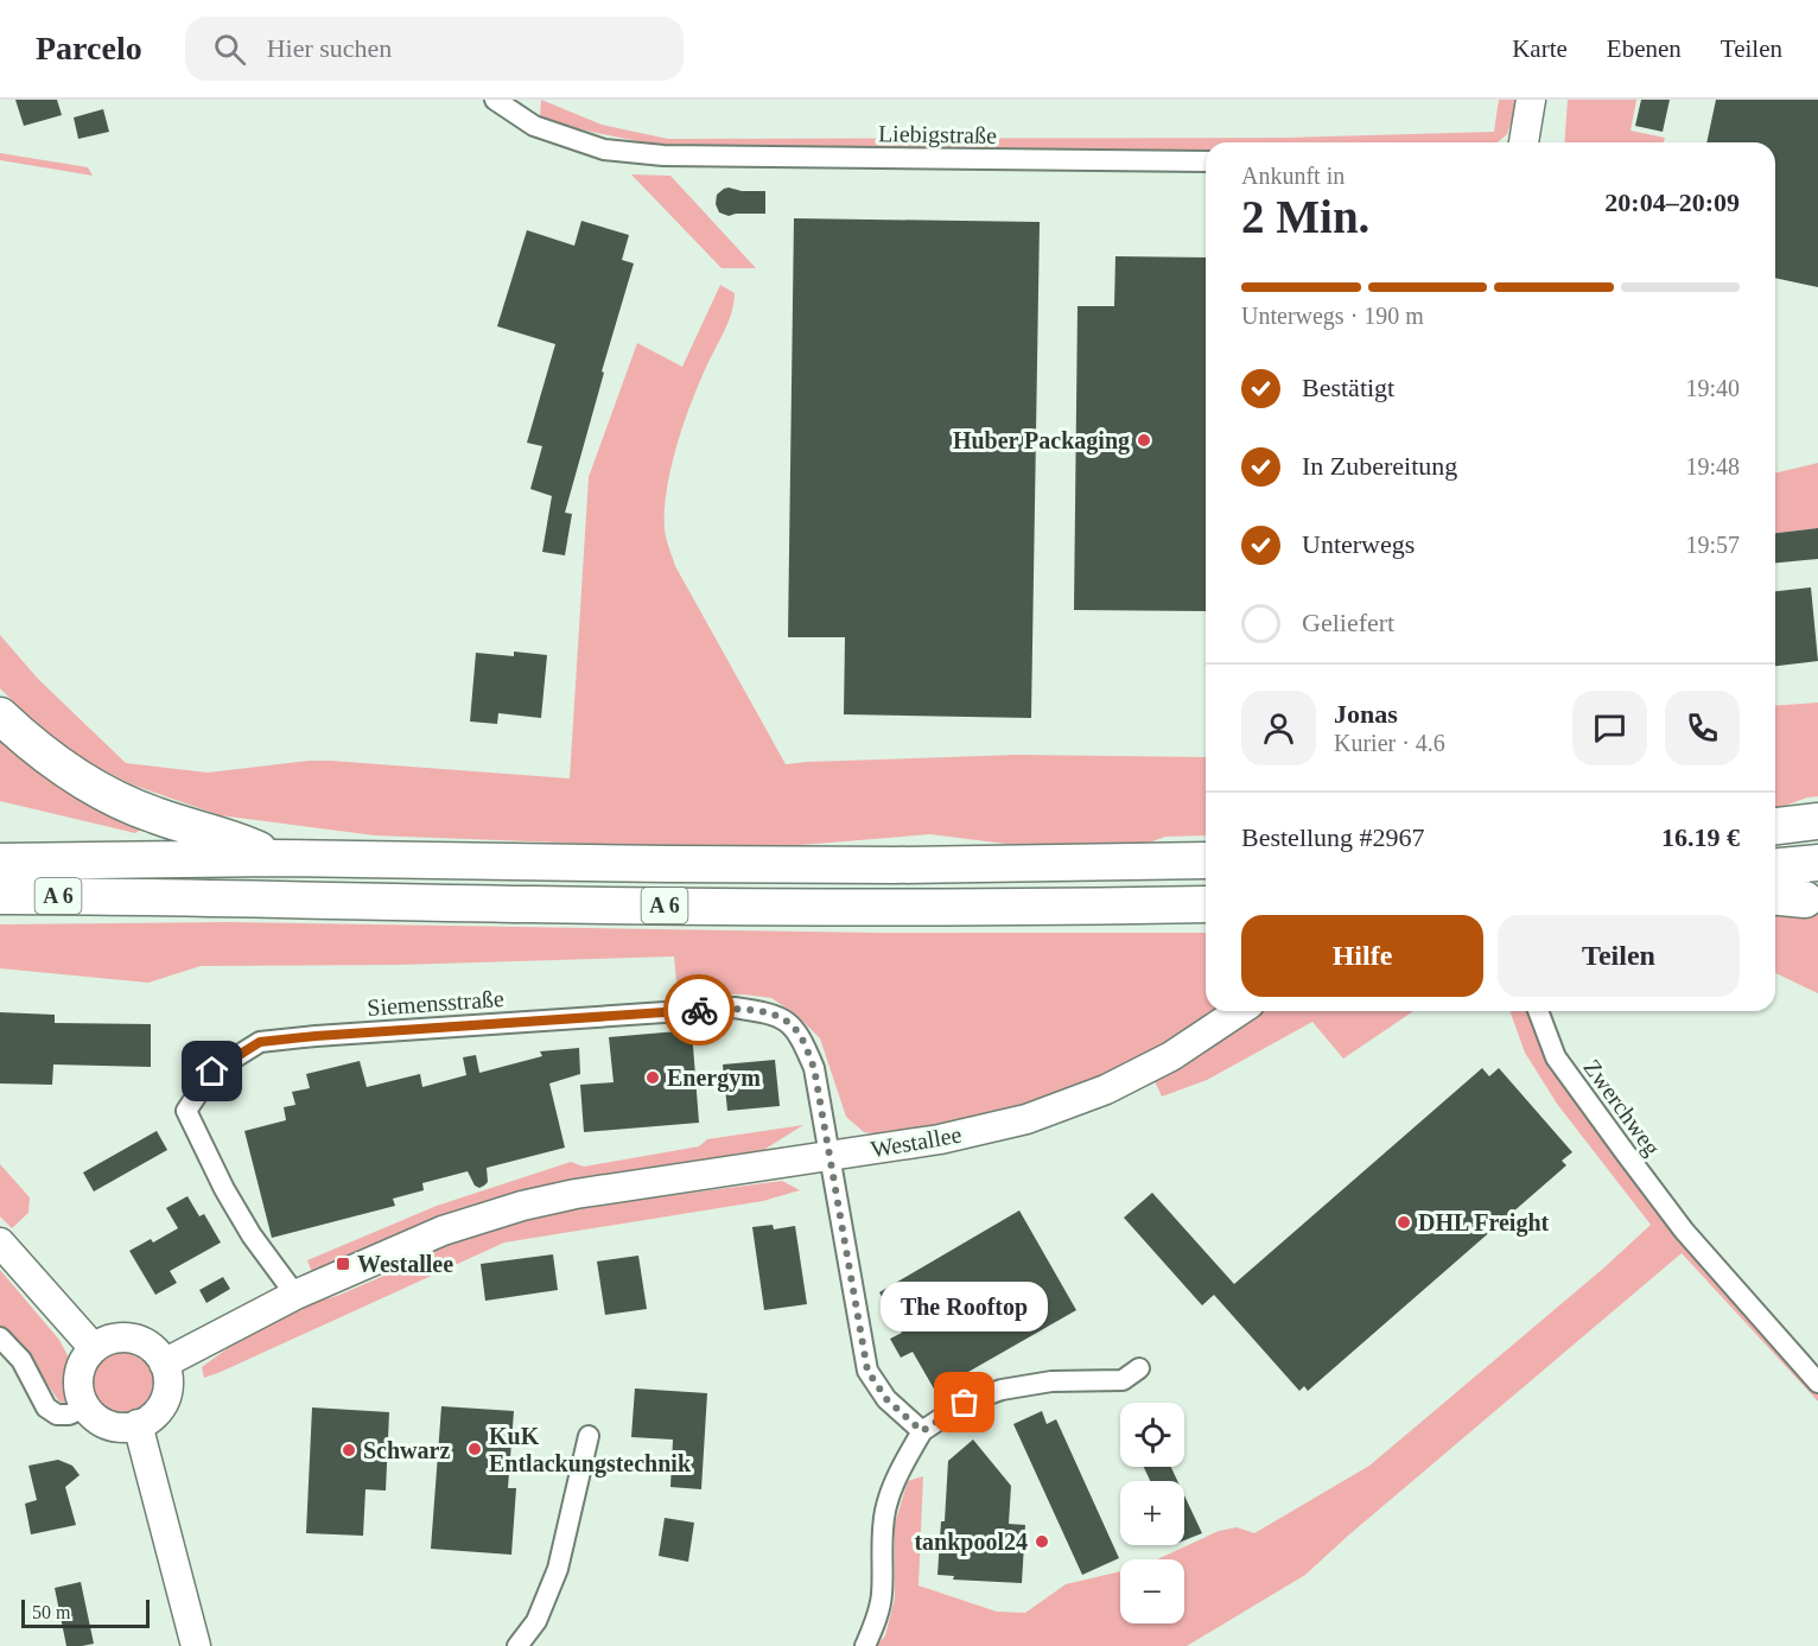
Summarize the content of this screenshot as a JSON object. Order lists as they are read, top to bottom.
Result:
{
  "streets": {
    "highway": ["A 6"],
    "main road": ["Westallee"],
    "street": ["Liebigstraße", "Siemensstraße", "Zwerchweg"]
  },
  "crossings": [
    ["Siemensstraße", "Westallee"]
  ],
  "places": {
    "other": [
      "Huber Packaging",
      "Energym",
      "DHL Freight",
      "The Rooftop",
      "KuK Entlackungstechnik",
      "Schwarz",
      "tankpool24"
    ],
    "transit": ["Westallee"]
  },
  "scale_bar": "50 m",
  "page": {
    "header": "Parcelo",
    "search": "Hier suchen",
    "nav": ["Karte", "Ebenen", "Teilen"],
    "heading": ["2 Min.", "Ankunft in", "20:04–20:09"],
    "panel": [
      "Jonas",
      "Kurier · 4.6",
      "Bestellung #2967",
      "16.19 €"
    ],
    "bar": "Unterwegs · 190 m",
    "list": [
      ["Bestätigt", "19:40"],
      ["In Zubereitung", "19:48"],
      ["Unterwegs", "19:57"],
      "Geliefert"
    ],
    "buttons": ["Hilfe", "Teilen"],
    "bubble": "The Rooftop",
    "map_buttons": ["+", "−"],
    "scale": "50 m"
  }
}
